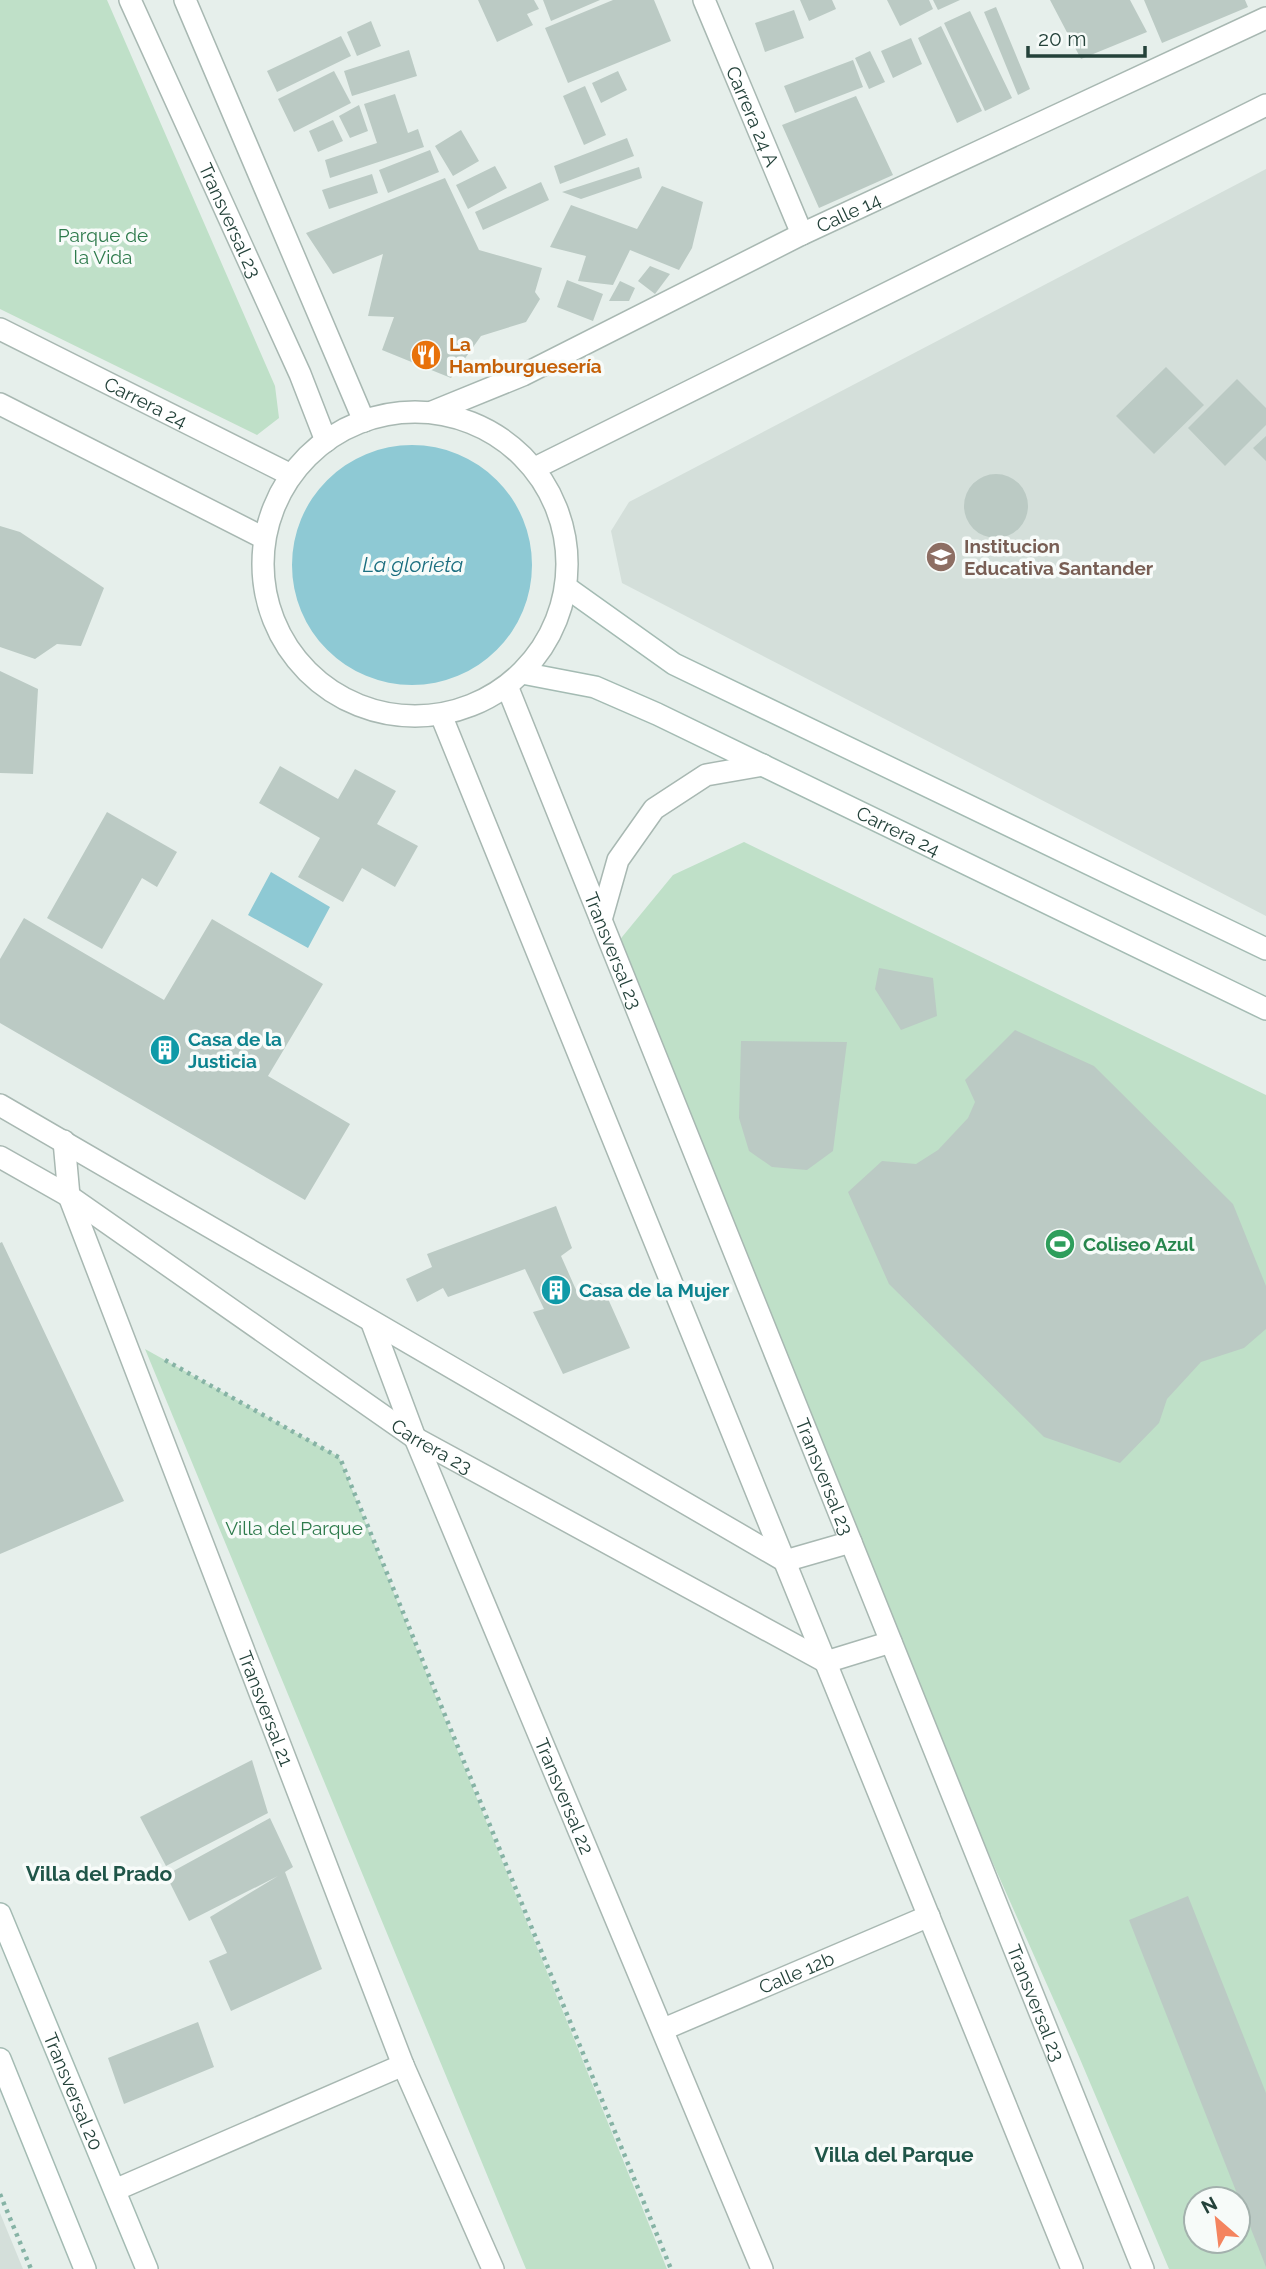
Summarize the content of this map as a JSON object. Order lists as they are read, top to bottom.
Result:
{
  "streets": {
    "street": [
      "Carrera 24 A",
      "Calle 14",
      "Transversal 23",
      "Carrera 24",
      "Carrera 23",
      "Transversal 21",
      "Transversal 22",
      "Calle 12b",
      "Transversal 20"
    ]
  },
  "crossings": [
    ["Carrera 24 A", "Calle 14"],
    ["Transversal 23", "Carrera 24"],
    ["Carrera 23", "Transversal 21"],
    ["Carrera 23", "Transversal 22"],
    ["Transversal 22", "Calle 12b"]
  ],
  "districts": ["Villa del Prado", "Villa del Parque"],
  "water": ["La glorieta"],
  "parks": ["Parque de la Vida", "Villa del Parque"],
  "places": {
    "restaurant": ["La Hamburguesería"],
    "school or university": ["Institucion Educativa Santander"],
    "building": ["Casa de la Justicia", "Casa de la Mujer"],
    "sports": ["Coliseo Azul"]
  },
  "scale_bar": "20 m",
  "north": "top left"
}
